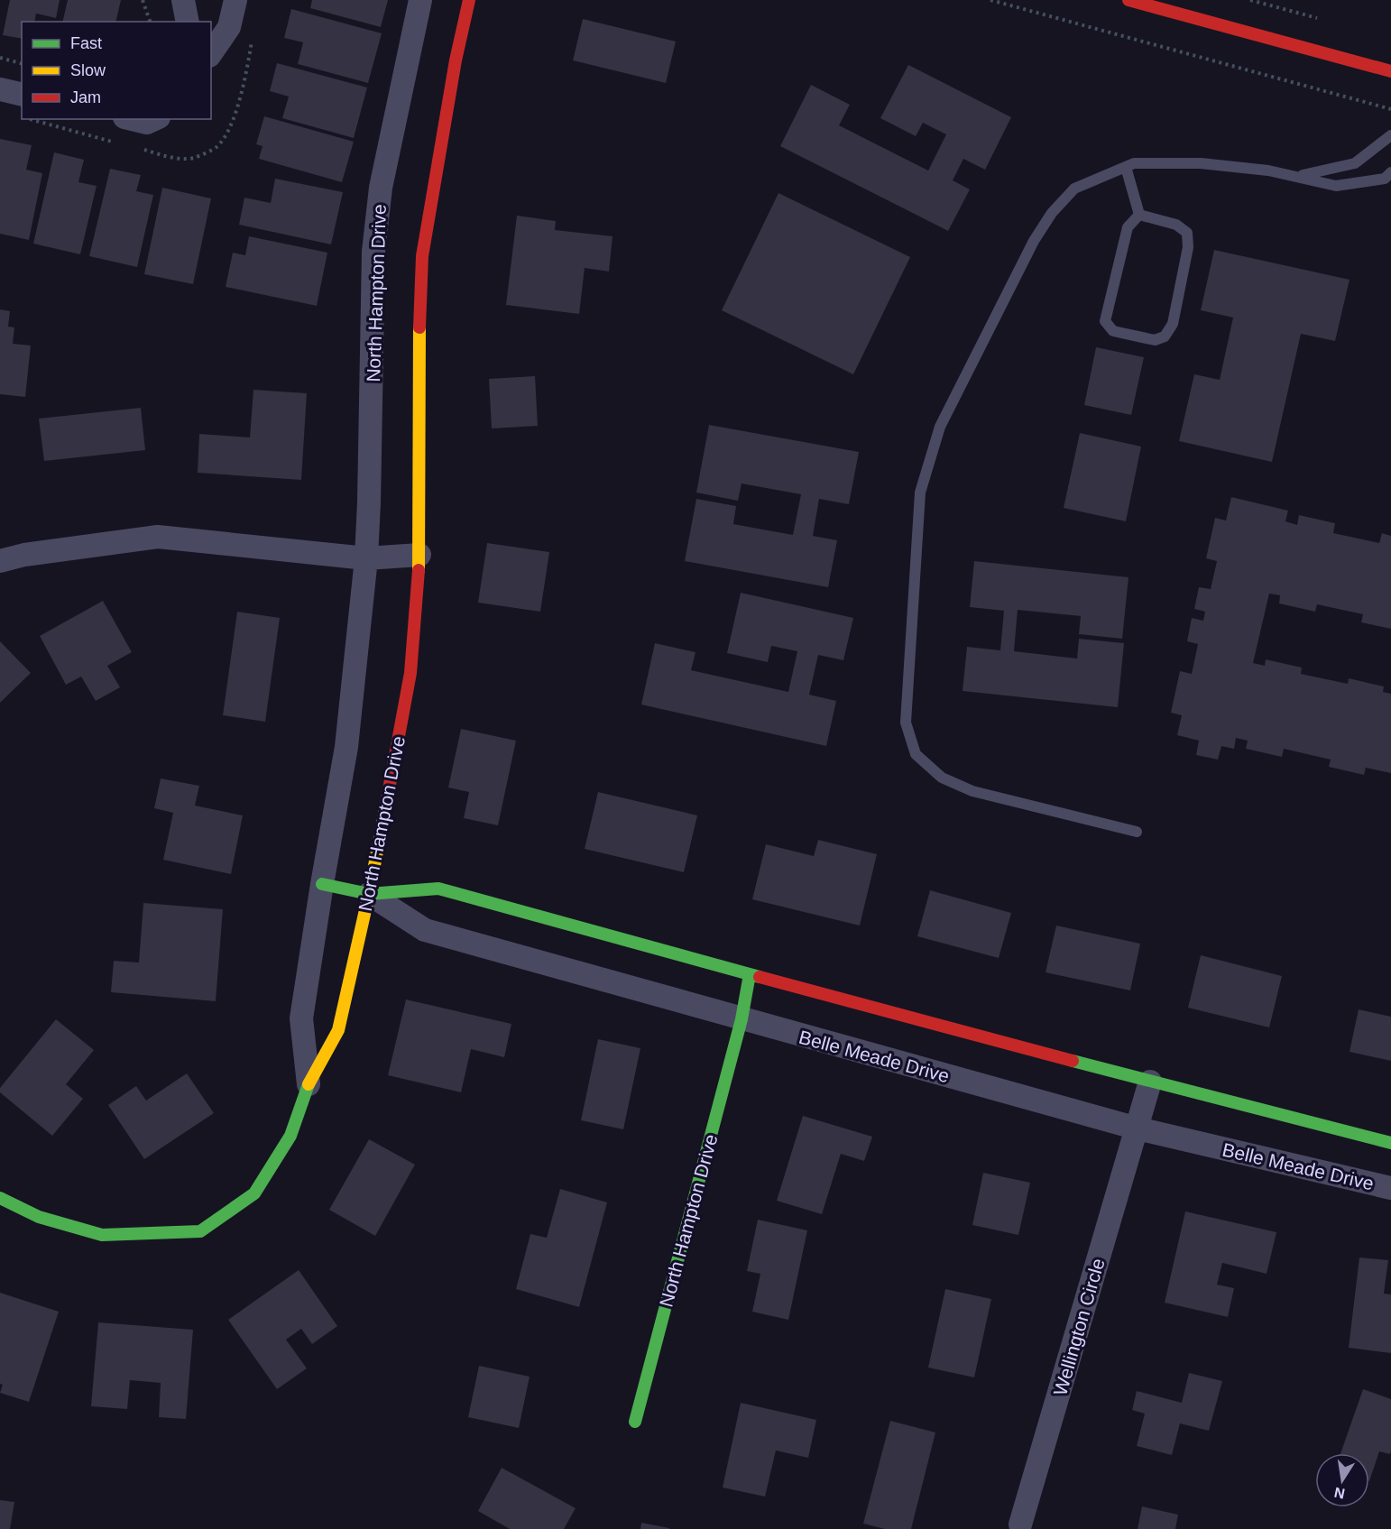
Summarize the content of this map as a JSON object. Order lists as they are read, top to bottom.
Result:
{
  "streets": {
    "street": ["North Hampton Drive", "Belle Meade Drive", "Wellington Circle"]
  },
  "crossings": [
    ["North Hampton Drive", "Belle Meade Drive"],
    ["Belle Meade Drive", "Wellington Circle"]
  ],
  "legend": ["Fast", "Slow", "Jam"],
  "north": "bottom"
}
